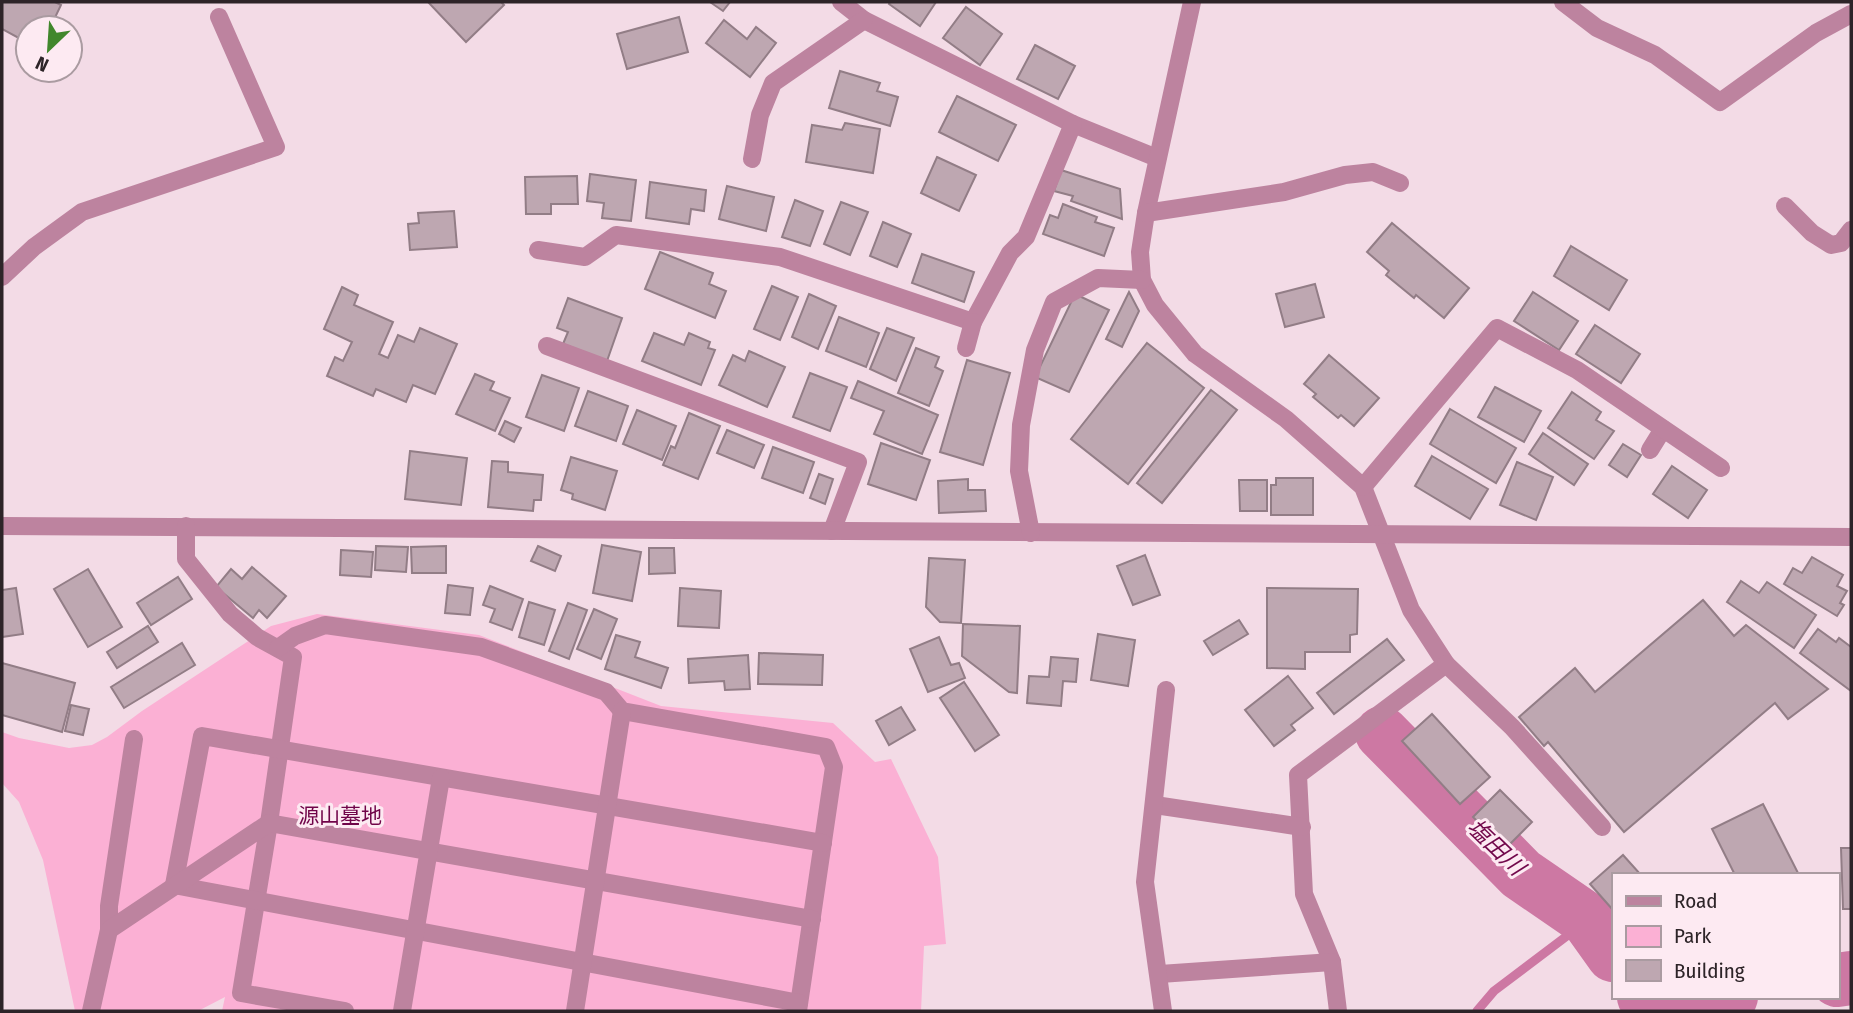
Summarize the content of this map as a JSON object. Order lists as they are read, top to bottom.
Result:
{
  "water": ["塩田川"],
  "parks": ["源山墓地"],
  "legend": ["Road", "Park", "Building"],
  "north": "bottom left"
}
